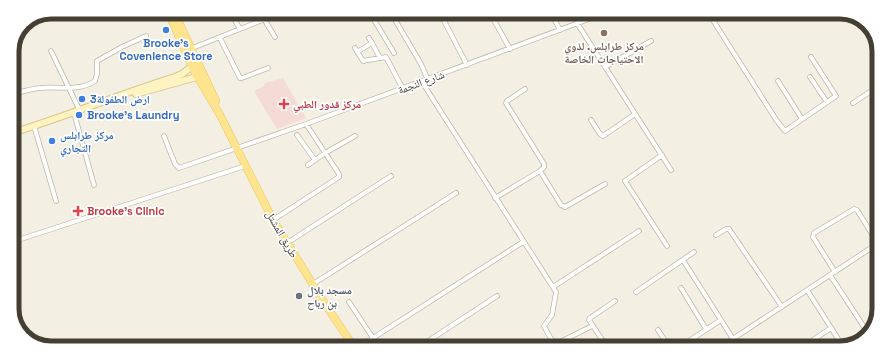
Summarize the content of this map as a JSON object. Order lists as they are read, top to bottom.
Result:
{
  "streets": {
    "main road": ["طريق المشتل"],
    "street": ["شارع النجمة"]
  },
  "crossings": [
    ["شارع النجمة", "طريق المشتل"]
  ],
  "places": {
    "other": [
      "Brooke's Covenience Store",
      "مركز طرابلس. لذوي الاحتياجات الخاصة",
      "ارض الطفولة3",
      "Brooke's Laundry",
      "مركز طرابلس التجاري",
      "مسجد بلال بن رباح"
    ],
    "health": ["مركز قدور الطبي", "Brooke's Clinic"]
  }
}
